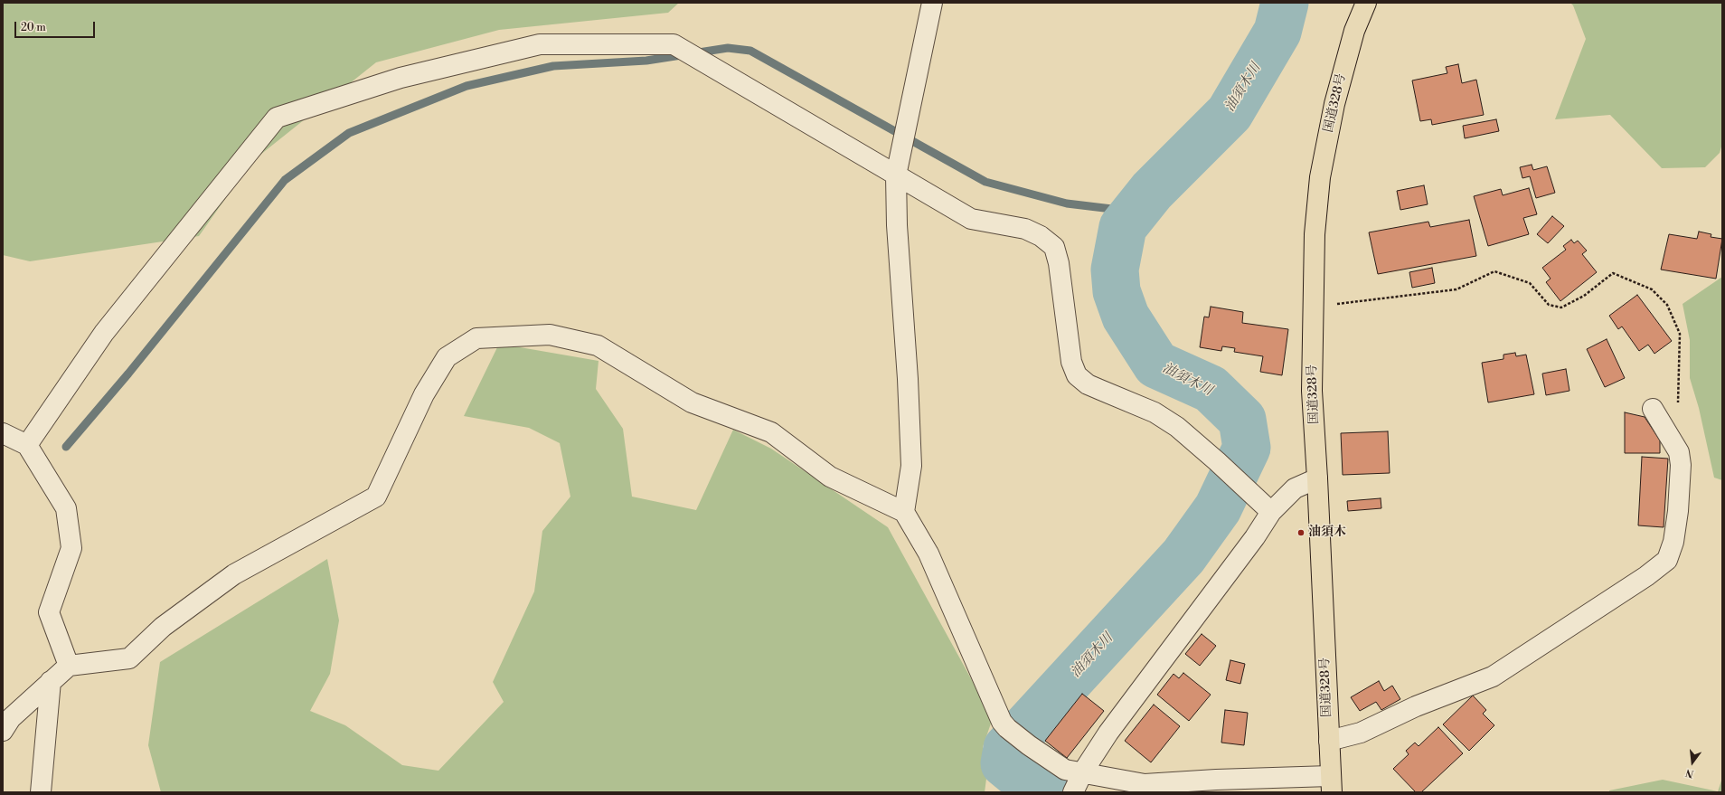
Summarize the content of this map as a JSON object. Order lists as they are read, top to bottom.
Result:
{
  "streets": {
    "highway": ["国道328号"]
  },
  "water": ["油須木川"],
  "places": ["油須木"],
  "scale_bar": "20 m",
  "north": "bottom"
}
